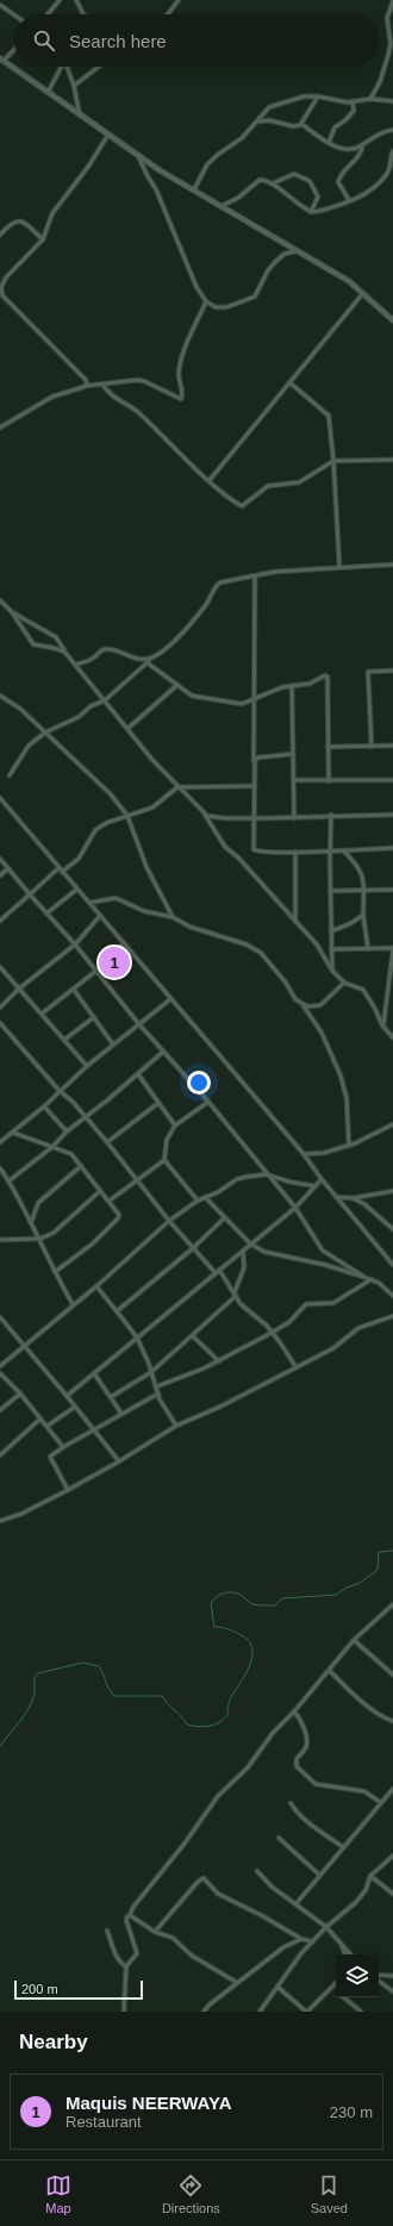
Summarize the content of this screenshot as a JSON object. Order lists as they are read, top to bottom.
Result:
{
  "scale_bar": "200 m",
  "page": {
    "search": "Search here",
    "pins": "1",
    "scale": "200 m",
    "heading": "Nearby",
    "list": [
      {
        "mark": "1",
        "name": "Maquis NEERWAYA",
        "note": "Restaurant",
        "value": "230 m"
      }
    ],
    "nav": ["Map", "Directions", "Saved"]
  }
}
